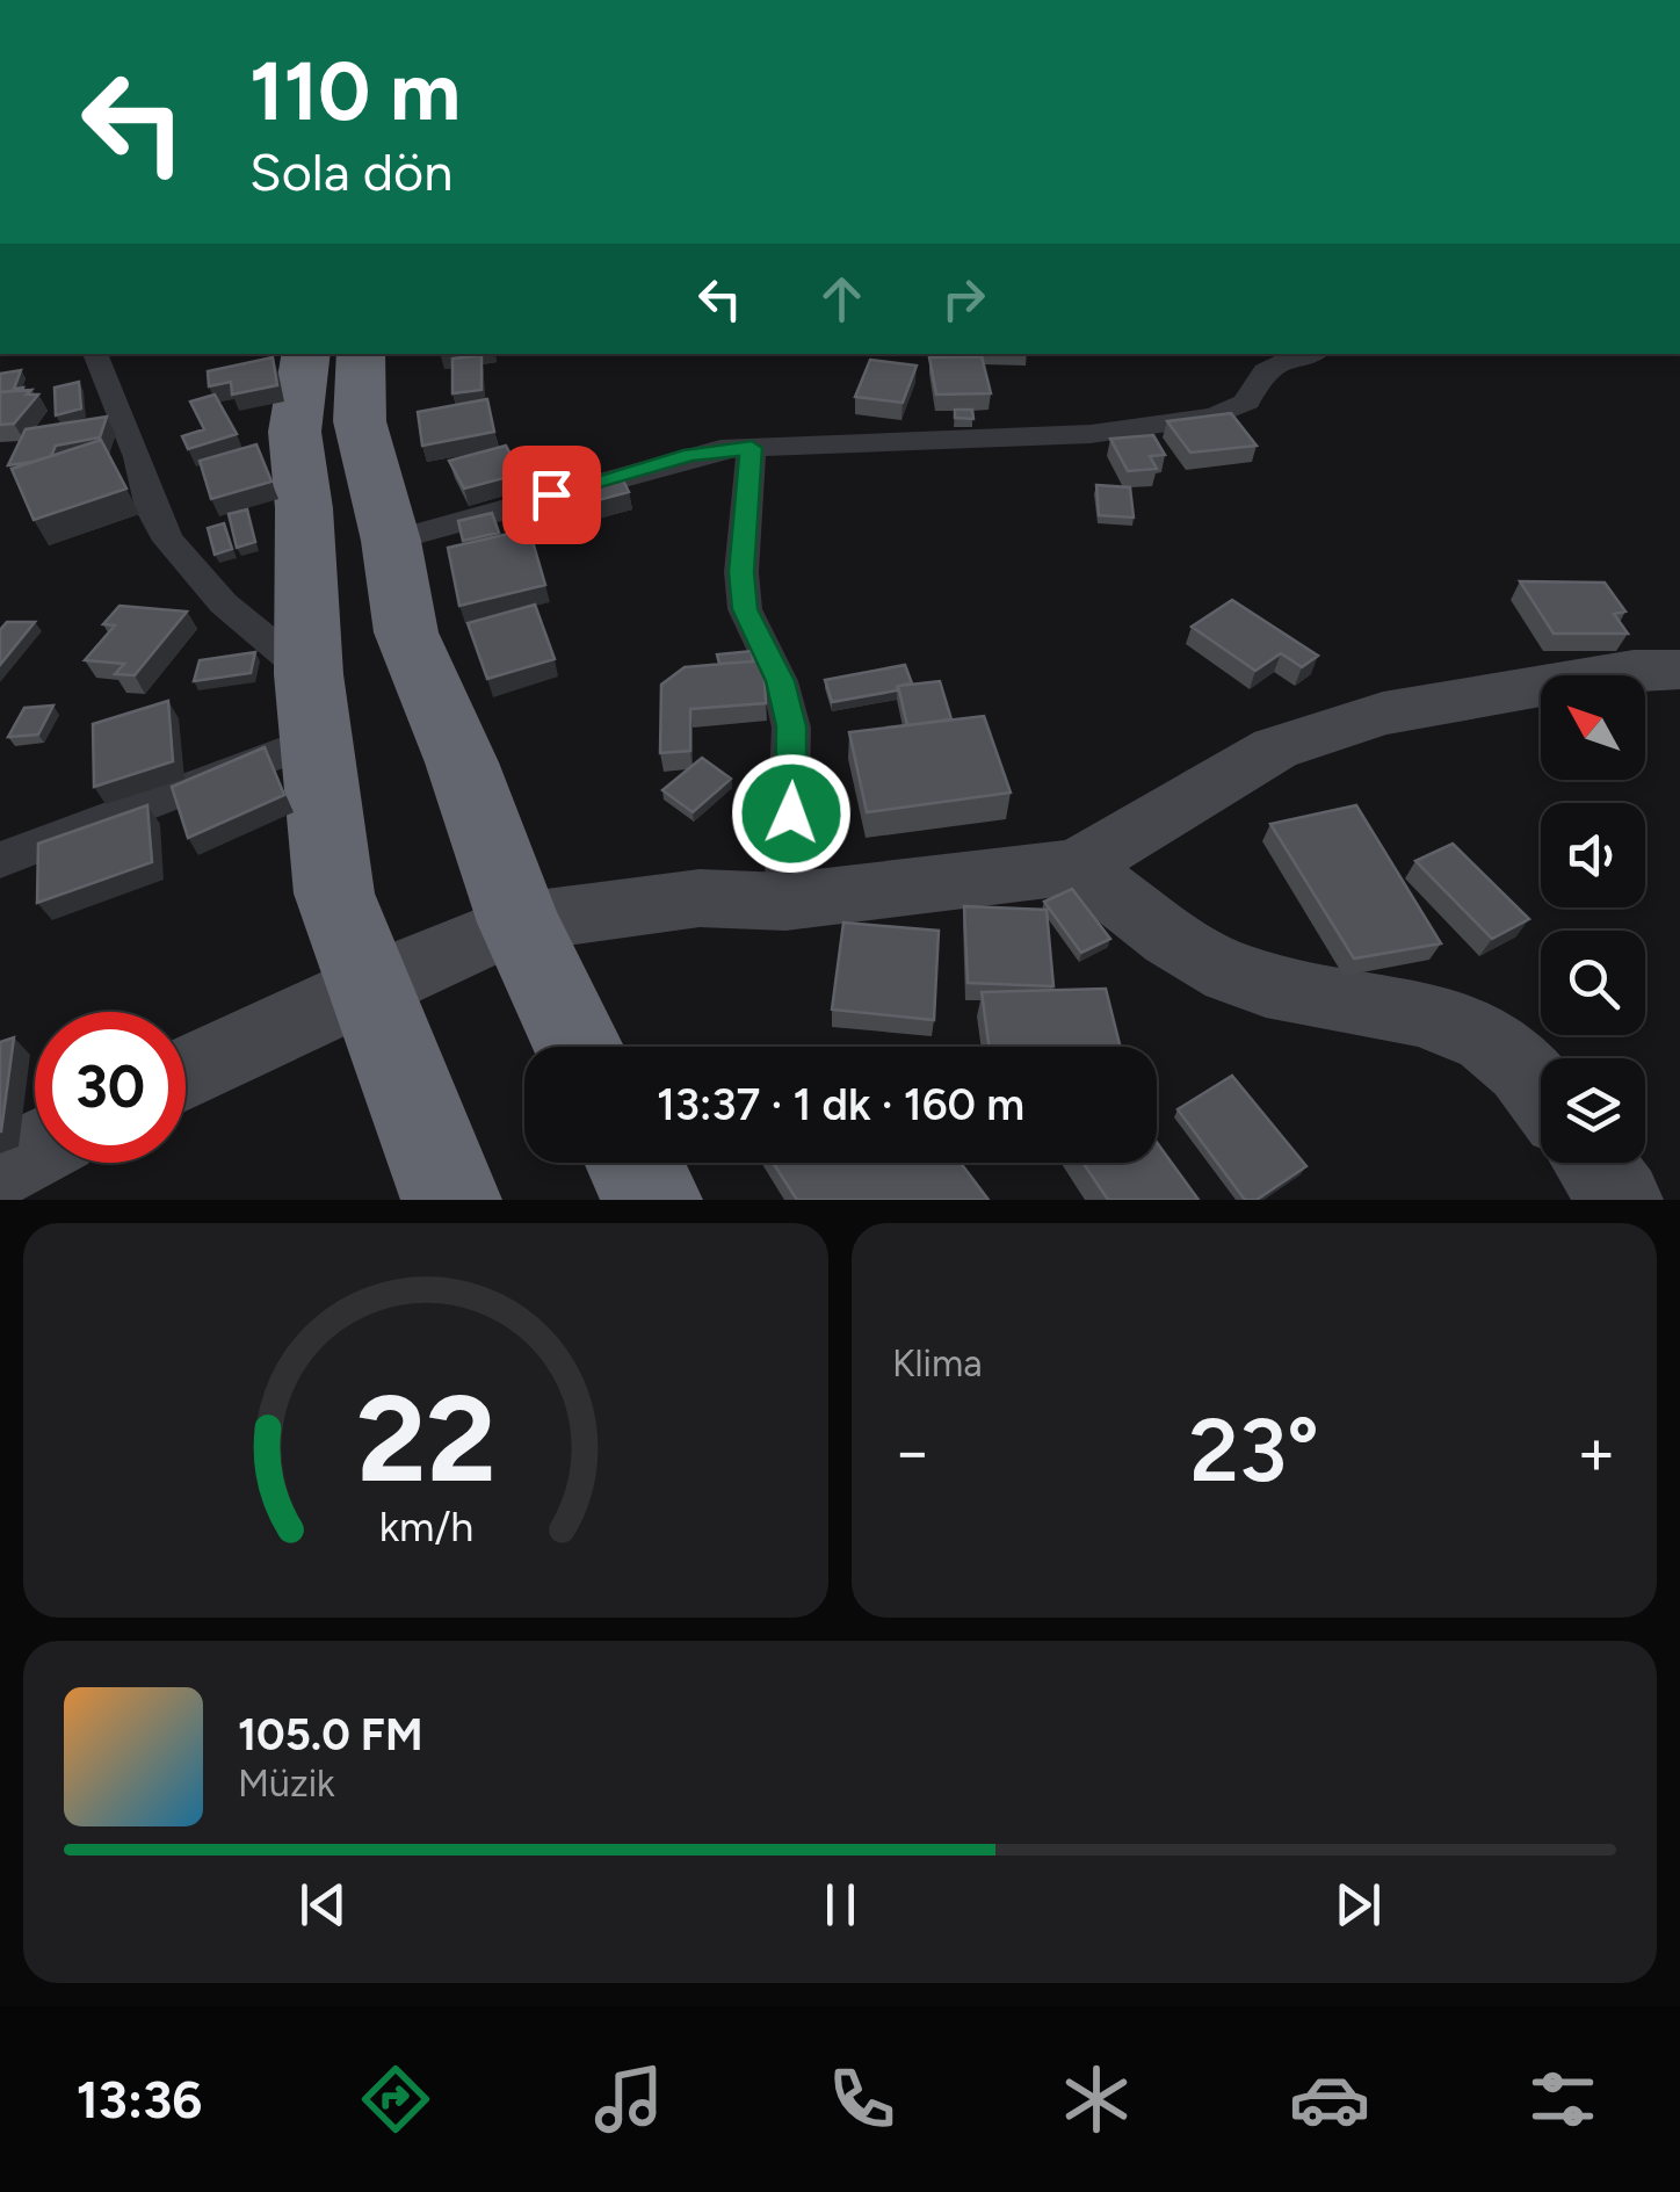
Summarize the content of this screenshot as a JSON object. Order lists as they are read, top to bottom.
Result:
{
  "north": "top left",
  "page": {
    "turn": ["110 m", "Sola dön"],
    "limit": "30",
    "trip": "13:37 · 1 dk · 160 m",
    "tile": "Klima",
    "heat": ["−", "23°", "+"],
    "song": ["105.0 FM", "Müzik"],
    "tabs": "13:36",
    "gauge": ["22", "km/h"]
  }
}
